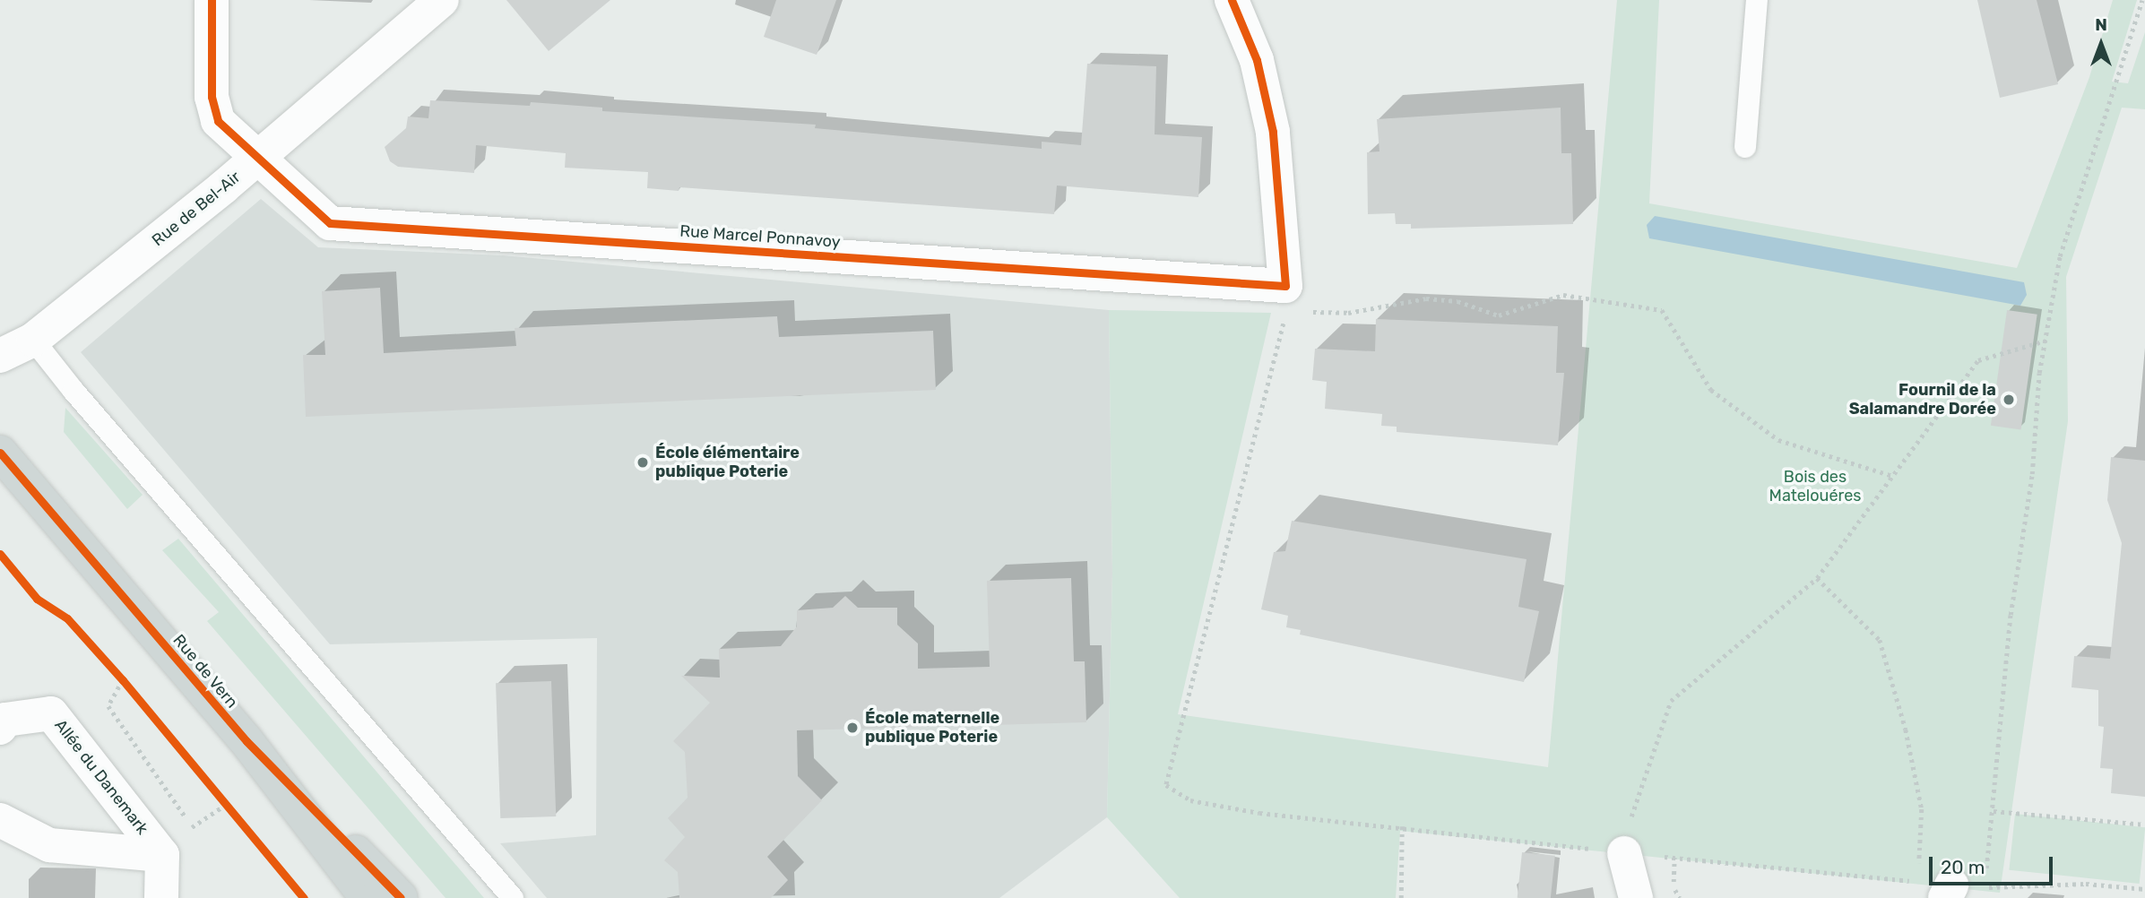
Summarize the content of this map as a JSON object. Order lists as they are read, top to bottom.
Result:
{
  "streets": {
    "main road": ["Rue de Vern"],
    "street": ["Rue de Bel-Air", "Rue Marcel Ponnavoy", "Allée du Danemark"]
  },
  "crossings": [
    ["Rue de Bel-Air", "Rue Marcel Ponnavoy"]
  ],
  "parks": ["Bois des Matelouéres"],
  "places": ["Fournil de la Salamandre Dorée", "École élémentaire publique Poterie", "École maternelle publique Poterie"],
  "scale_bar": "20 m",
  "north": "top"
}
